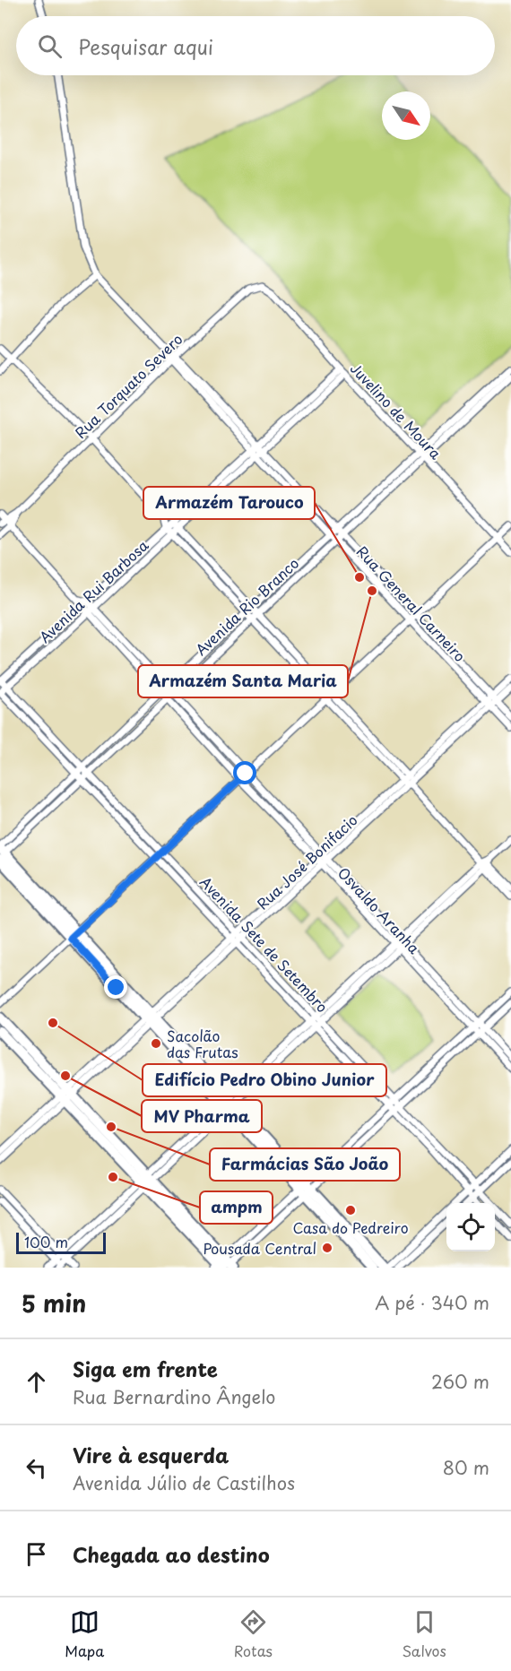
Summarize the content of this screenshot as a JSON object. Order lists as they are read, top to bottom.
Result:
{
  "streets": {
    "street": [
      "Rua Torquato Severo",
      "Juvelino de Moura",
      "Avenida Rui Barbosa",
      "Rua General Carneiro",
      "Avenida Rio Branco",
      "Rua José Bonifacio",
      "Osvaldo Aranha",
      "Avenida Sete de Setembro"
    ]
  },
  "crossings": [
    ["Rua Torquato Severo", "Juvelino de Moura"],
    ["Rua Torquato Severo", "Rua General Carneiro"],
    ["Rua Torquato Severo", "Osvaldo Aranha"],
    ["Juvelino de Moura", "Avenida Rui Barbosa"],
    ["Juvelino de Moura", "Avenida Rio Branco"],
    ["Avenida Rui Barbosa", "Rua General Carneiro"],
    ["Avenida Rui Barbosa", "Osvaldo Aranha"],
    ["Avenida Rui Barbosa", "Avenida Sete de Setembro"],
    ["Rua General Carneiro", "Avenida Rio Branco"],
    ["Rua General Carneiro", "Rua José Bonifacio"],
    ["Avenida Rio Branco", "Osvaldo Aranha"],
    ["Avenida Rio Branco", "Avenida Sete de Setembro"],
    ["Rua José Bonifacio", "Osvaldo Aranha"],
    ["Rua José Bonifacio", "Avenida Sete de Setembro"]
  ],
  "places": [
    "Armazém Tarouco",
    "Armazém Santa Maria",
    "Edifício Pedro Obino Junior",
    "Sacolão das Frutas",
    "MV Pharma",
    "Farmácias São João",
    "ampm",
    "Casa do Pedreiro",
    "Pousada Central"
  ],
  "scale_bar": "100 m",
  "north": "bottom right",
  "page": {
    "search": "Pesquisar aqui",
    "scale": "100 m",
    "heading": ["5 min", "A pé · 340 m"],
    "list": [
      ["Siga em frente", "Rua Bernardino Ângelo", "260 m"],
      ["Vire à esquerda", "Avenida Júlio de Castilhos", "80 m"],
      "Chegada ao destino"
    ],
    "nav": ["Mapa", "Rotas", "Salvos"]
  }
}
